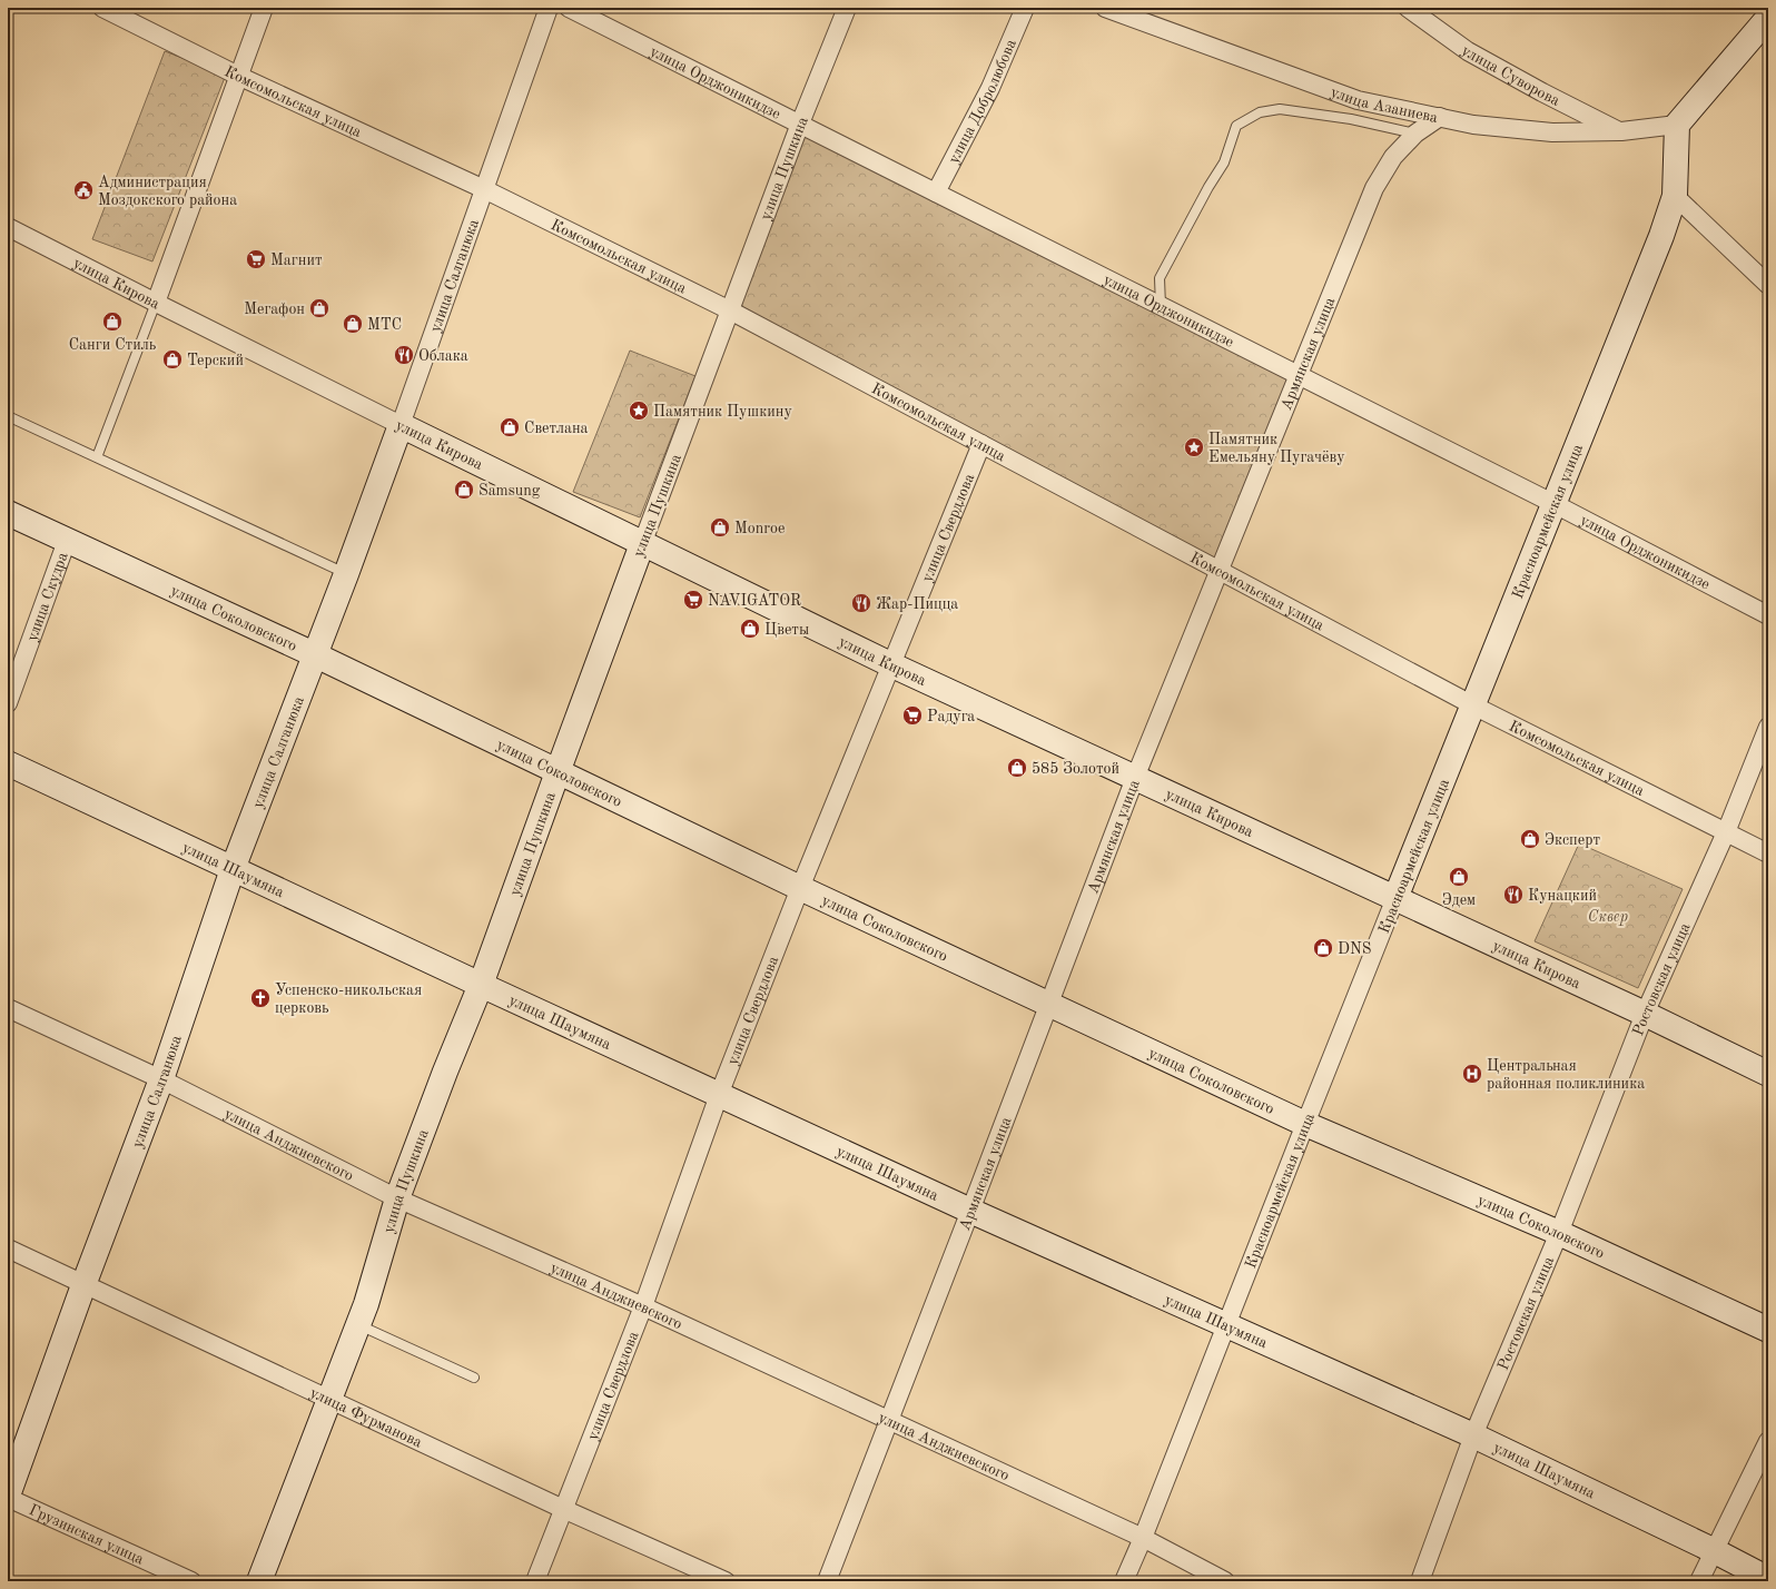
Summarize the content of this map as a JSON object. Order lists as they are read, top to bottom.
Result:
{
  "streets": {
    "street": [
      "улица Суворова",
      "улица Орджоникидзе",
      "улица Добролюбова",
      "Комсомольская улица",
      "улица Азаниева",
      "улица Пушкина",
      "улица Салганюка",
      "улица Кирова",
      "Армянская улица",
      "Красноармейская улица",
      "улица Свердлова",
      "улица Скудра",
      "улица Соколовского",
      "улица Шаумяна",
      "Ростовская улица",
      "улица Анджиевского",
      "улица Фурманова",
      "Грузинская улица"
    ]
  },
  "crossings": [
    ["улица Суворова", "улица Азаниева"],
    ["улица Орджоникидзе", "улица Добролюбова"],
    ["улица Орджоникидзе", "улица Пушкина"],
    ["улица Орджоникидзе", "Армянская улица"],
    ["улица Орджоникидзе", "Красноармейская улица"],
    ["Комсомольская улица", "улица Пушкина"],
    ["Комсомольская улица", "улица Салганюка"],
    ["Комсомольская улица", "Армянская улица"],
    ["Комсомольская улица", "Красноармейская улица"],
    ["Комсомольская улица", "улица Свердлова"],
    ["Комсомольская улица", "Ростовская улица"],
    ["улица Азаниева", "Армянская улица"],
    ["улица Азаниева", "Красноармейская улица"],
    ["улица Пушкина", "улица Кирова"],
    ["улица Пушкина", "улица Соколовского"],
    ["улица Пушкина", "улица Шаумяна"],
    ["улица Пушкина", "улица Анджиевского"],
    ["улица Пушкина", "улица Фурманова"],
    ["улица Салганюка", "улица Кирова"],
    ["улица Салганюка", "улица Соколовского"],
    ["улица Салганюка", "улица Шаумяна"],
    ["улица Салганюка", "улица Анджиевского"],
    ["улица Салганюка", "улица Фурманова"],
    ["улица Салганюка", "Грузинская улица"],
    ["улица Кирова", "Армянская улица"],
    ["улица Кирова", "Красноармейская улица"],
    ["улица Кирова", "улица Свердлова"],
    ["улица Кирова", "Ростовская улица"],
    ["Армянская улица", "улица Соколовского"],
    ["Армянская улица", "улица Шаумяна"],
    ["Армянская улица", "улица Анджиевского"],
    ["Красноармейская улица", "улица Соколовского"],
    ["Красноармейская улица", "улица Шаумяна"],
    ["Красноармейская улица", "улица Анджиевского"],
    ["улица Свердлова", "улица Соколовского"],
    ["улица Свердлова", "улица Шаумяна"],
    ["улица Свердлова", "улица Анджиевского"],
    ["улица Свердлова", "улица Фурманова"],
    ["улица Скудра", "улица Соколовского"],
    ["улица Соколовского", "Ростовская улица"],
    ["улица Шаумяна", "Ростовская улица"]
  ],
  "parks": ["Сквер"],
  "places": {
    "public building": ["Администрация Моздокского района"],
    "supermarket": ["Магнит", "NAVIGATOR", "Радуга"],
    "shop": [
      "Мегафон",
      "Санги Стиль",
      "МТС",
      "Терский",
      "Светлана",
      "Samsung",
      "Monroe",
      "Цветы",
      "585 Золотой",
      "Эксперт",
      "Эдем",
      "DNS"
    ],
    "restaurant": ["Облака", "Жар-Пицца", "Кунацкий"],
    "place": ["Памятник Пушкину", "Памятник Емельяну Пугачёву"],
    "church": ["Успенско-никольская церковь"],
    "hospital": ["Центральная районная поликлиника"]
  }
}
